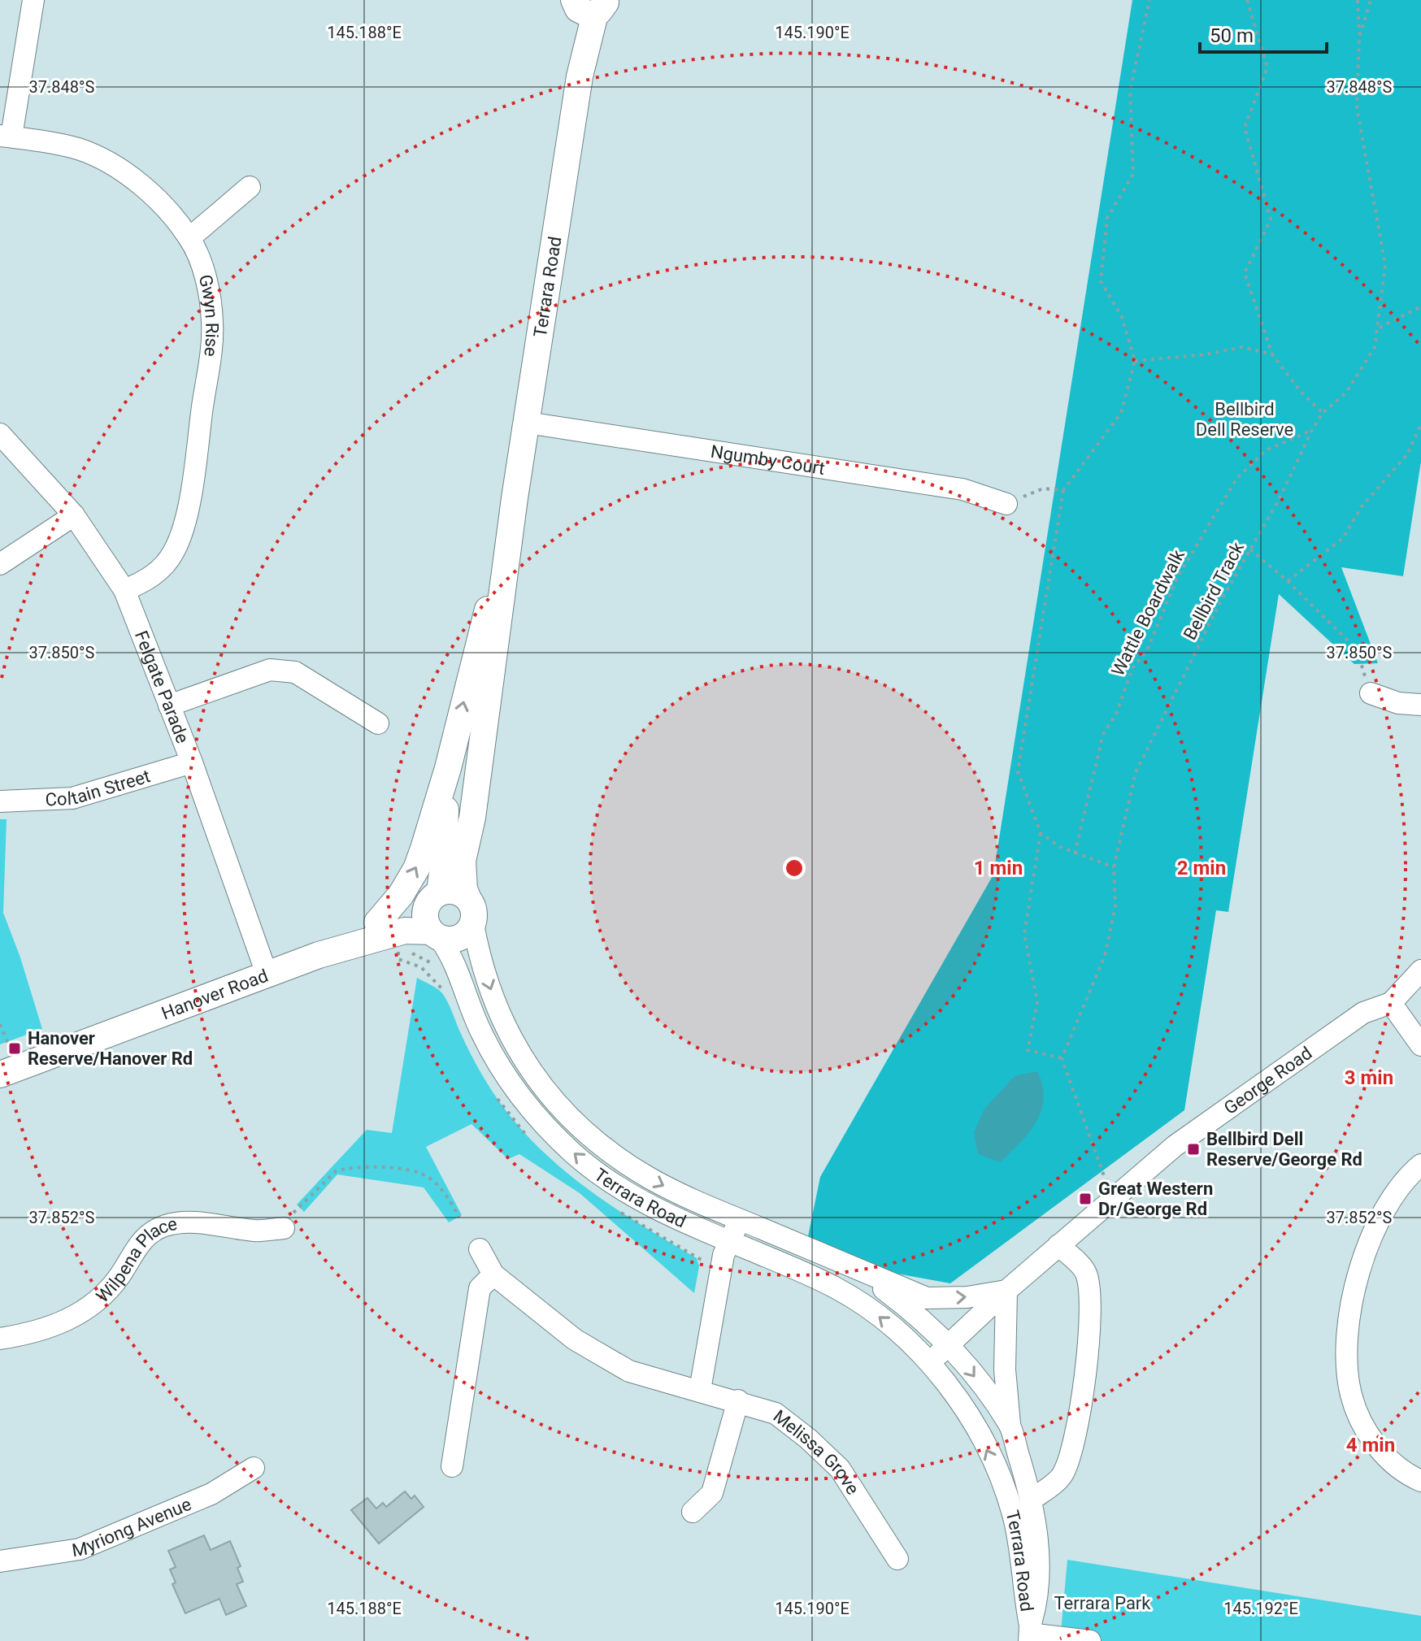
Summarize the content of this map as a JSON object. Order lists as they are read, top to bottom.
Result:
{
  "streets": {
    "main road": ["Terrara Road", "Hanover Road"],
    "street": [
      "Gwyn Rise",
      "Ngumby Court",
      "Felgate Parade",
      "Coltain Street",
      "George Road",
      "Wilpena Place",
      "Melissa Grove",
      "Myriong Avenue"
    ],
    "path": ["Bellbird Track", "Wattle Boardwalk"]
  },
  "crossings": [
    ["Terrara Road", "Ngumby Court"],
    ["Terrara Road", "Hanover Road"],
    ["Terrara Road", "George Road"],
    ["Gwyn Rise", "Felgate Parade"],
    ["Bellbird Track", "Wattle Boardwalk"],
    ["Felgate Parade", "Coltain Street"],
    ["Felgate Parade", "Hanover Road"]
  ],
  "parks": ["Bellbird Dell Reserve", "Terrara Park"],
  "places": {
    "transit": ["Hanover Reserve/Hanover Rd", "Bellbird Dell Reserve/George Rd", "Great Western Dr/George Rd"]
  },
  "scale_bar": "50 m",
  "coordinates": [
    "145.188°E",
    "145.190°E",
    "37.848°S",
    "37.850°S",
    "37.852°S",
    "145.192°E"
  ],
  "rings": [
    "1 min",
    "2 min",
    "3 min",
    "4 min"
  ]
}
